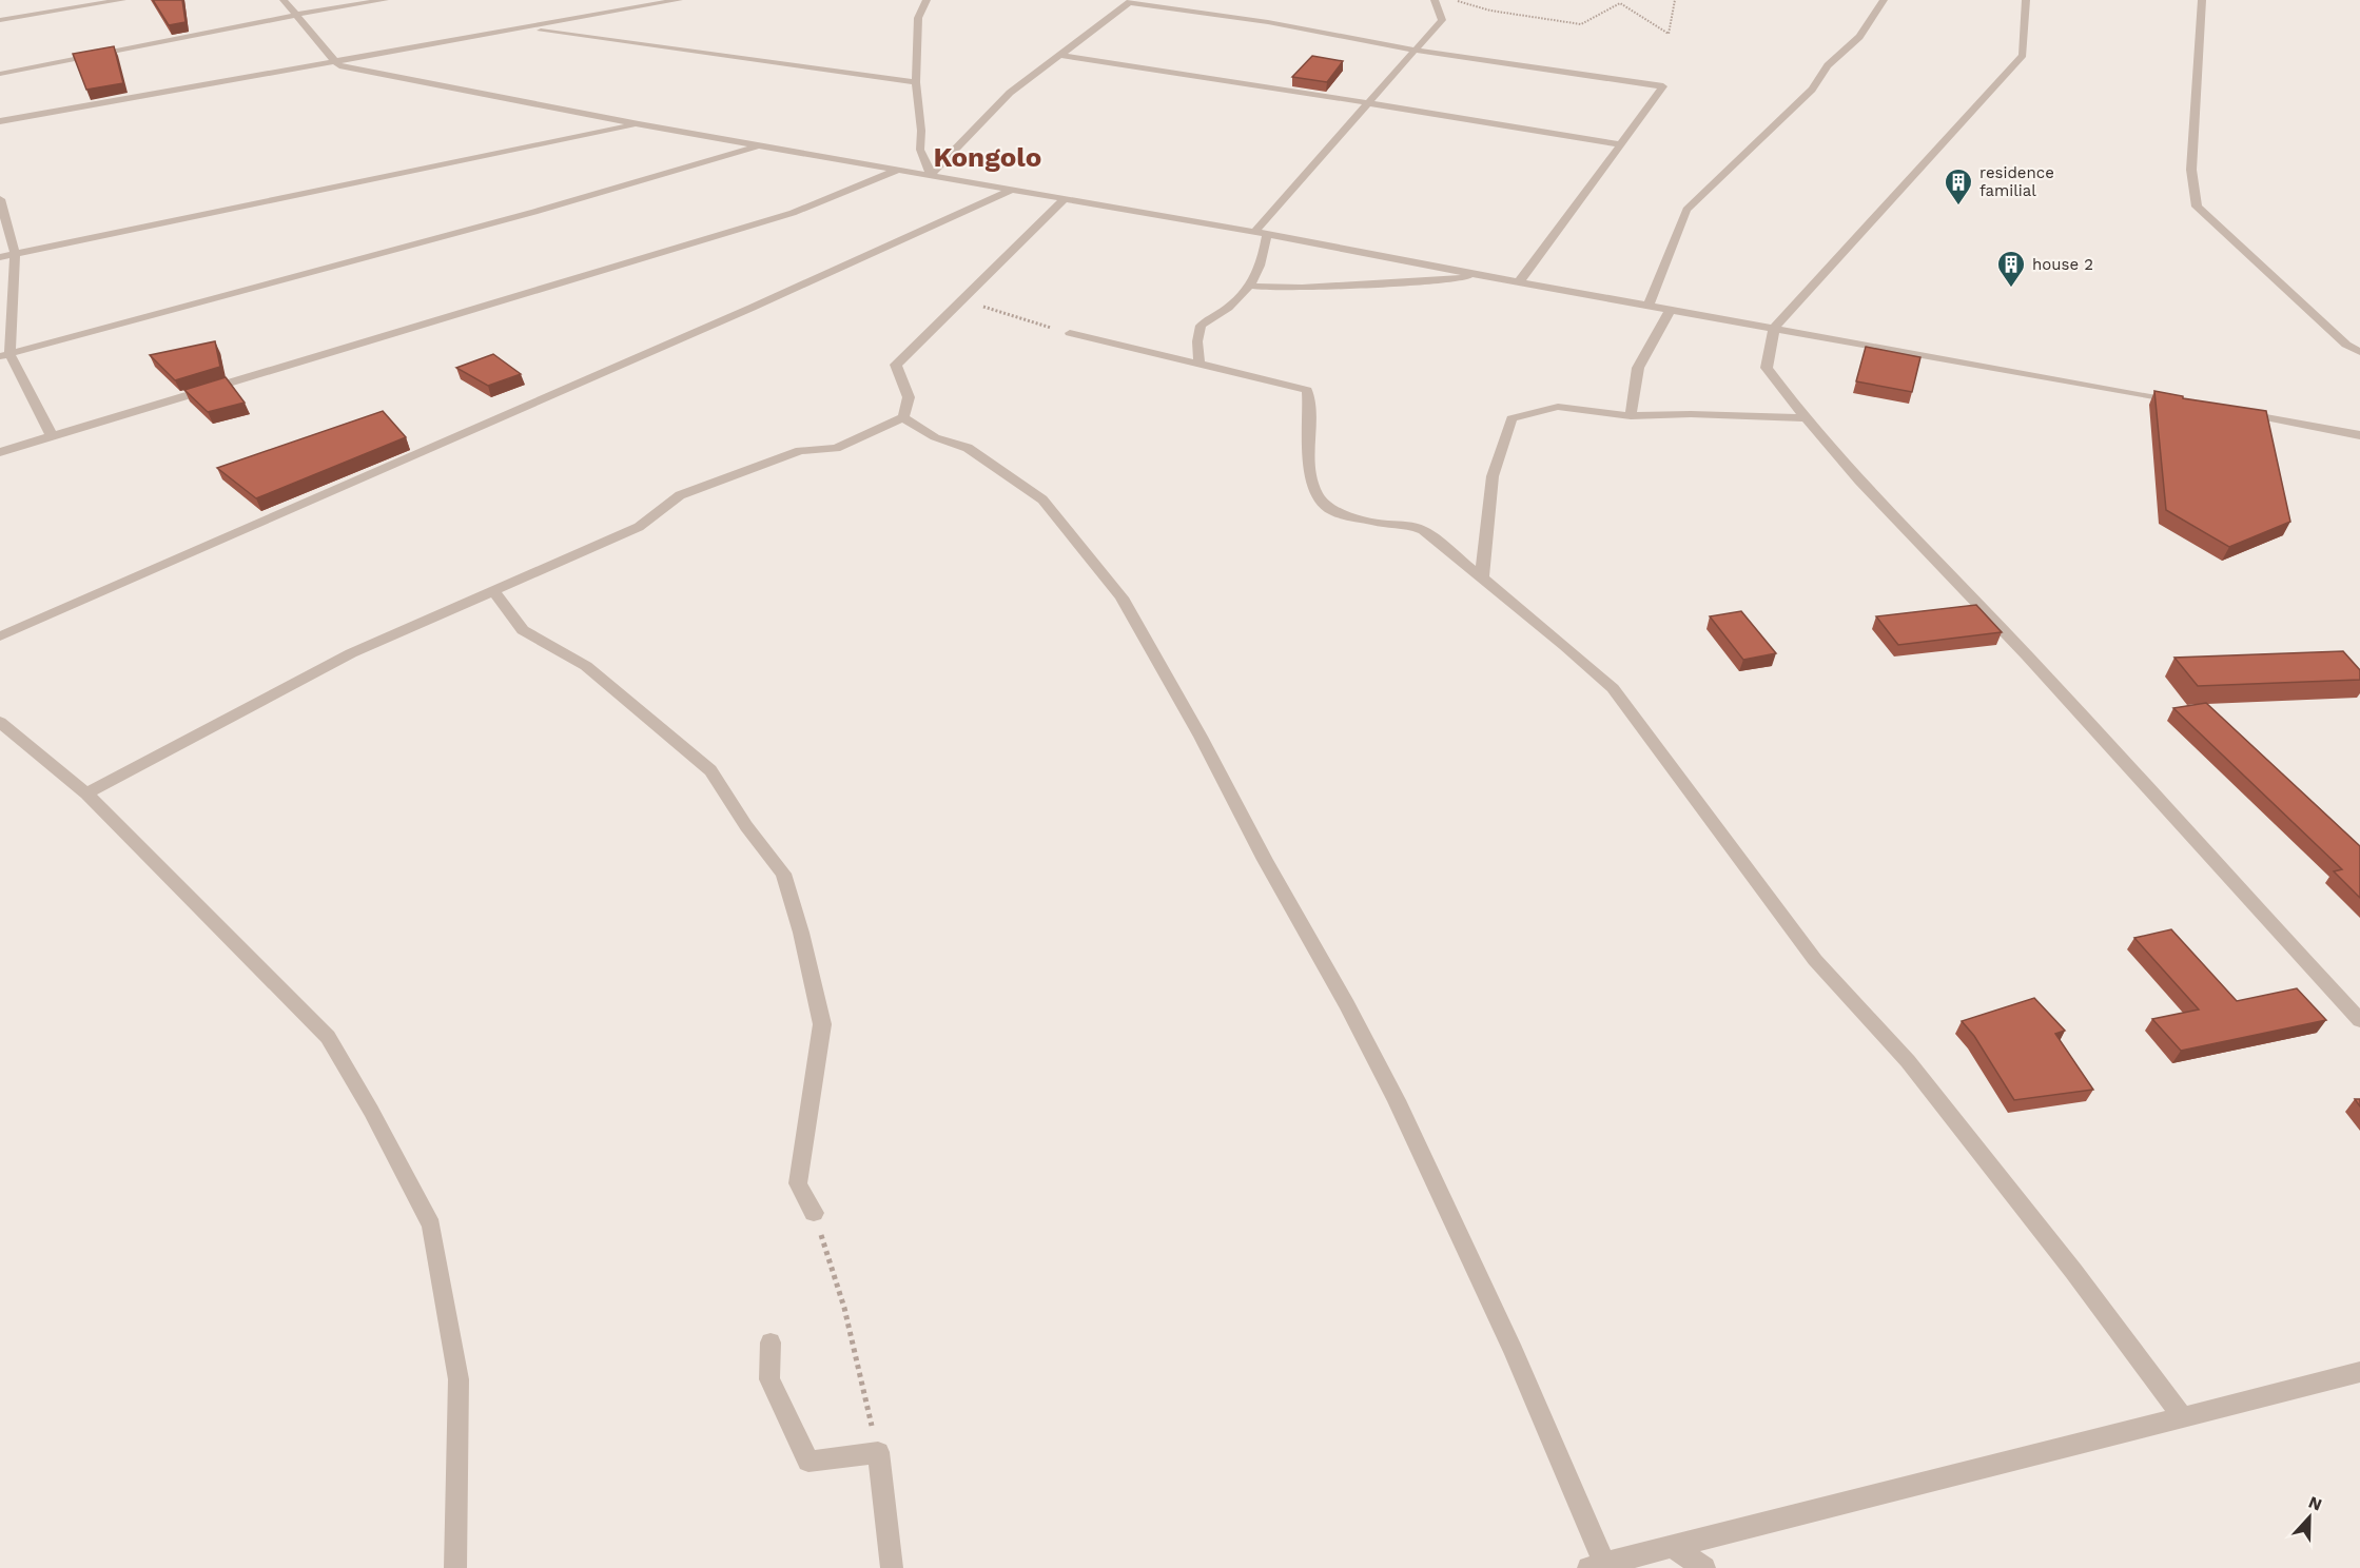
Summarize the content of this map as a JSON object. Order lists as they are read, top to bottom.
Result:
{
  "districts": ["Kongolo"],
  "places": {
    "building": ["residence familial", "house 2"]
  },
  "north": "top"
}
